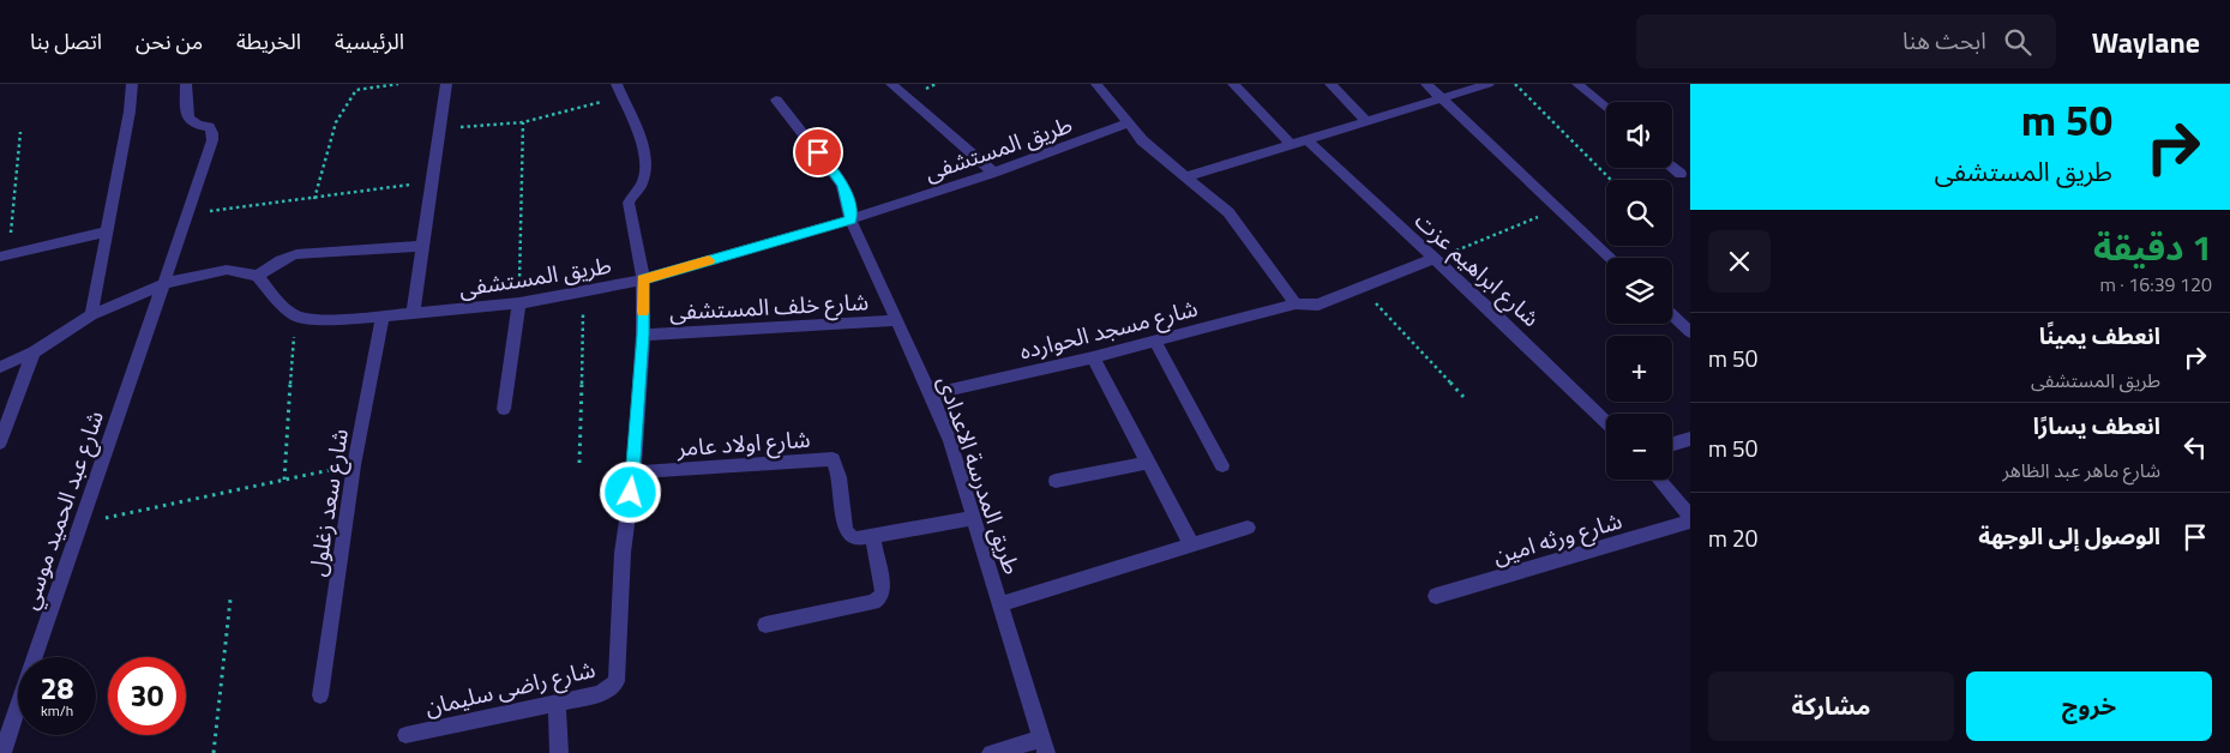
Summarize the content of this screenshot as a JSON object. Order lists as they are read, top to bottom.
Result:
{
  "streets": {
    "street": [
      "طريق المستشفى",
      "شارع ابراهيم عزت",
      "شارع خلف المستشفى",
      "شارع مسجد الحوارده",
      "شارع اولاد عامر",
      "طريق المدرسة الاعدادى",
      "شارع سعد زغلول",
      "شارع عبد الحميد موسي",
      "شارع ورثه امين",
      "شارع راضى سليمان"
    ]
  },
  "crossings": [
    ["طريق المستشفى", "طريق المدرسة الاعدادى"],
    ["طريق المستشفى", "شارع سعد زغلول"],
    ["طريق المستشفى", "شارع راضى سليمان"],
    ["شارع ابراهيم عزت", "شارع مسجد الحوارده"],
    ["شارع خلف المستشفى", "طريق المدرسة الاعدادى"],
    ["شارع خلف المستشفى", "شارع راضى سليمان"],
    ["شارع مسجد الحوارده", "طريق المدرسة الاعدادى"],
    ["شارع اولاد عامر", "طريق المدرسة الاعدادى"],
    ["شارع اولاد عامر", "شارع راضى سليمان"]
  ],
  "page": {
    "header": "Waylane",
    "search": "ابحث هنا",
    "nav": [
      "الرئيسية",
      "الخريطة",
      "من نحن",
      "اتصل بنا"
    ],
    "turn": ["50 m", "طريق المستشفى"],
    "map_buttons": ["+", "−"],
    "heading": ["1 دقيقة", "120 m · 16:39"],
    "list": [
      {
        "name": "انعطف يمينًا",
        "note": "طريق المستشفى",
        "value": "50 m"
      },
      {
        "name": "انعطف يسارًا",
        "note": "شارع ماهر عبد الظاهر",
        "value": "50 m"
      },
      {
        "name": "الوصول إلى الوجهة",
        "value": "20 m"
      }
    ],
    "speed": "28 km/h",
    "limit": "30",
    "buttons": ["خروج", "مشاركة"]
  }
}
